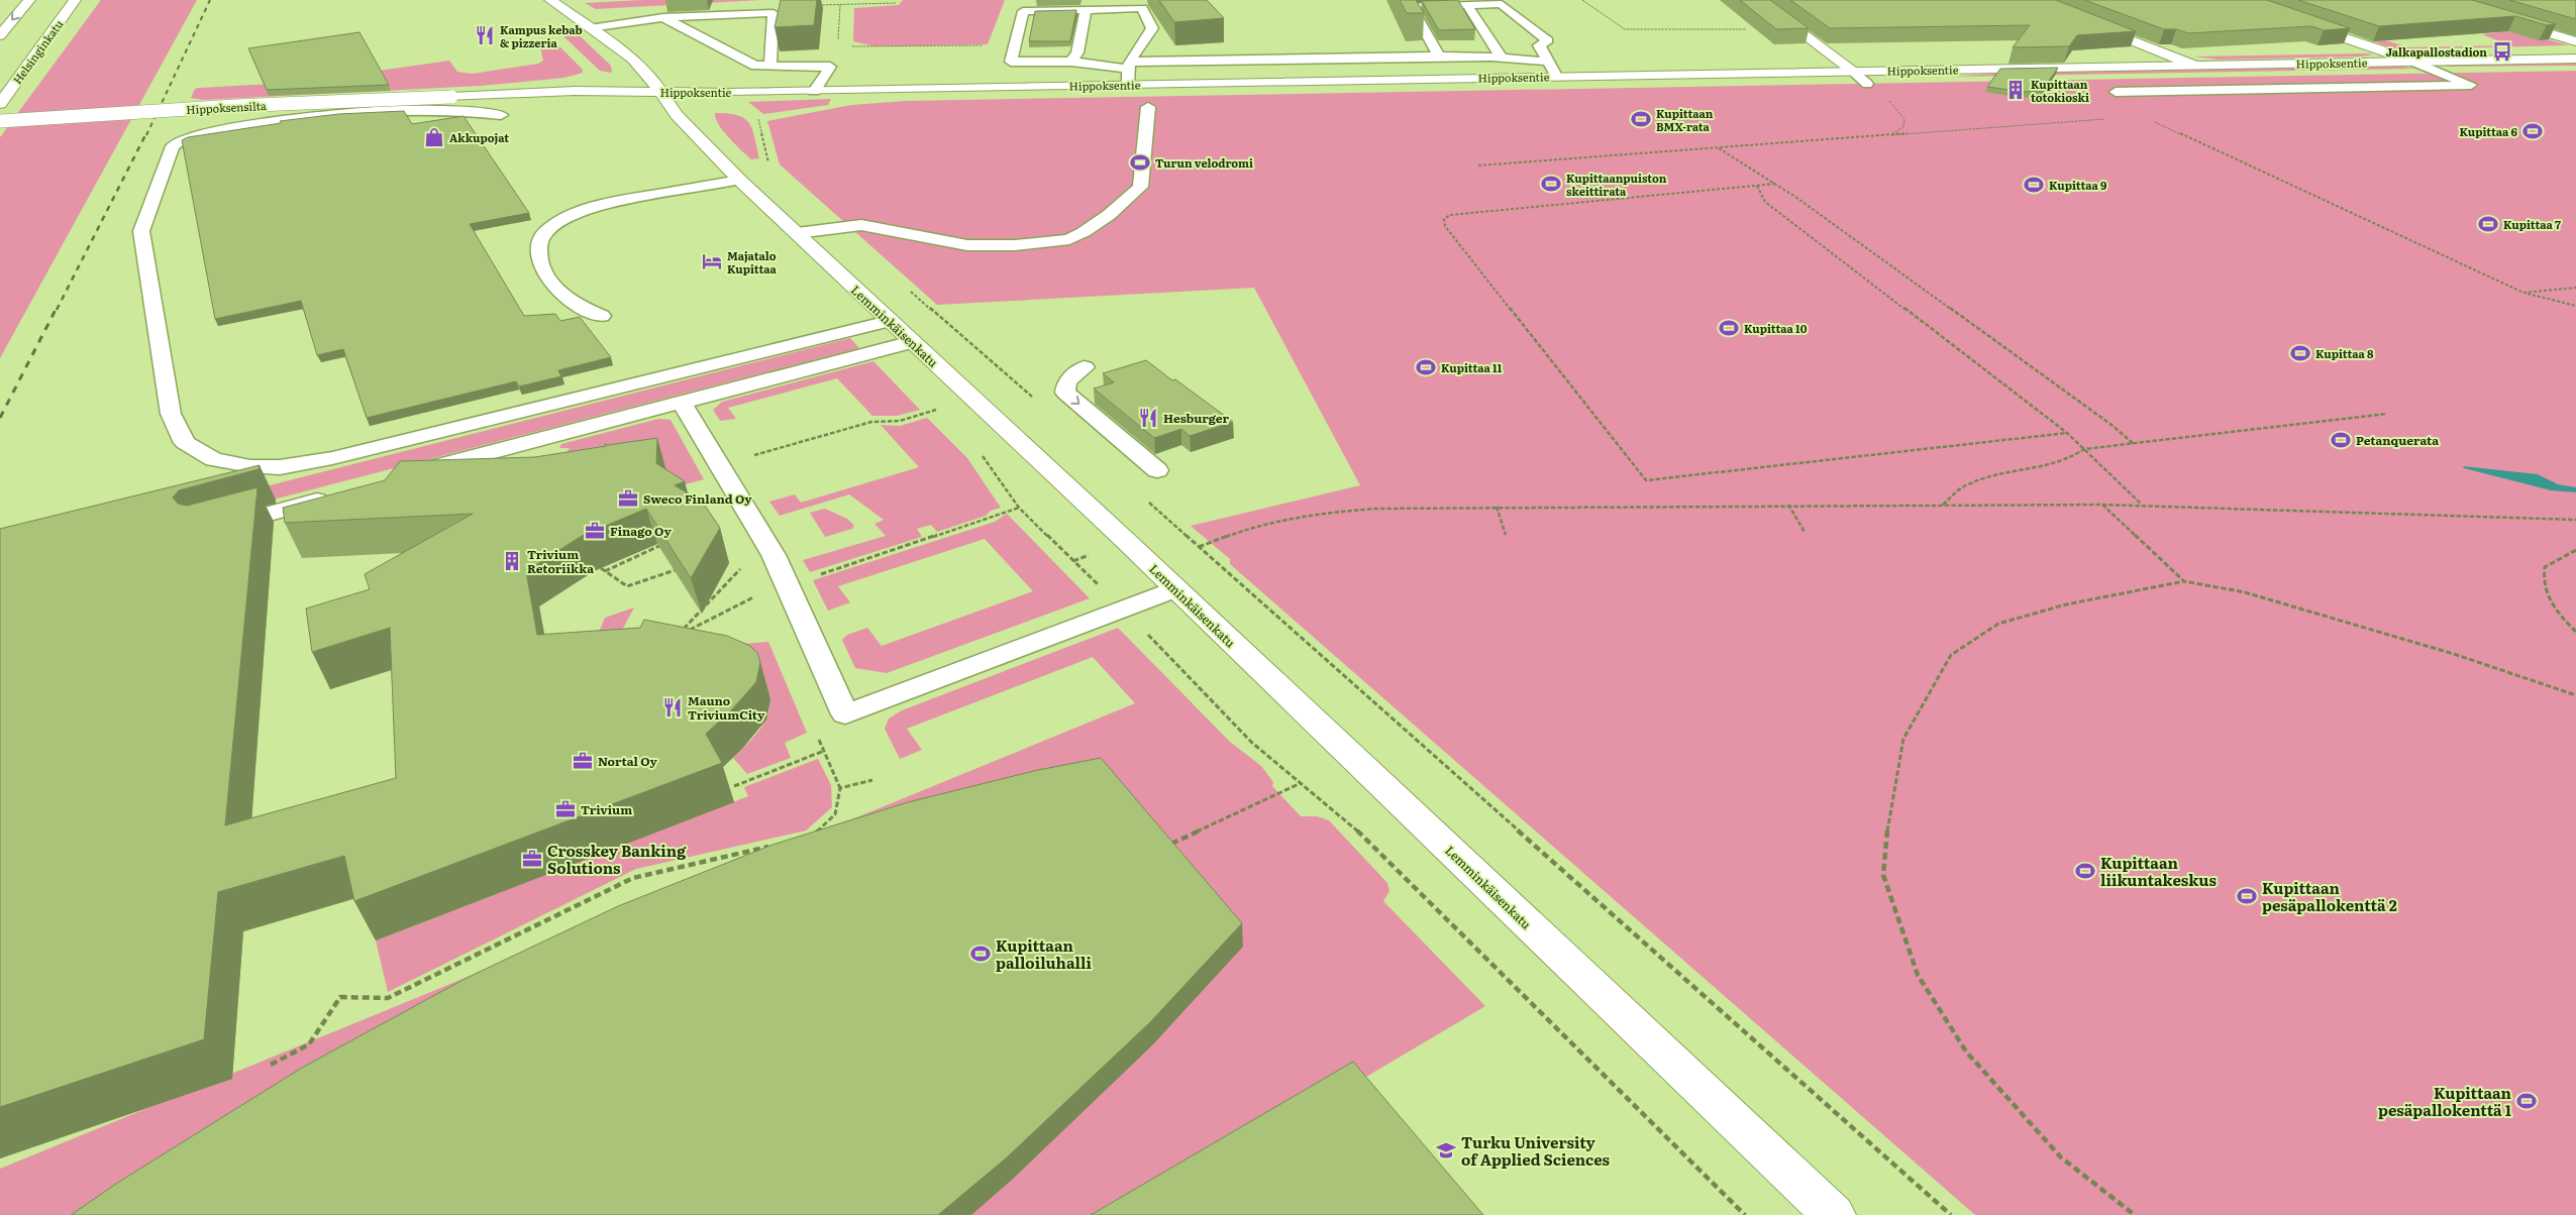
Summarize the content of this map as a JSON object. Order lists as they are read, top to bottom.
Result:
{
  "streets": {
    "main road": [
      "Helsinginkatu",
      "Hippoksentie",
      "Hippoksensilta",
      "Lemminkäisenkatu"
    ]
  },
  "crossings": [
    ["Hippoksentie", "Hippoksensilta"],
    ["Hippoksentie", "Lemminkäisenkatu"]
  ],
  "places": {
    "restaurant": ["Kampus kebab & pizzeria", "Hesburger", "Mauno TriviumCity"],
    "bus stop": ["Jalkapallostadion"],
    "building": ["Kupittaan totokioski", "Trivium Retoriikka"],
    "sports": [
      "Kupittaan BMX-rata",
      "Kupittaa 6",
      "Turun velodromi",
      "Kupittaanpuiston skeittirata",
      "Kupittaa 9",
      "Kupittaa 7",
      "Kupittaa 10",
      "Kupittaa 8",
      "Kupittaa 11",
      "Petanquerata",
      "Kupittaan liikuntakeskus",
      "Kupittaan pesäpallokenttä 2",
      "Kupittaan palloiluhalli",
      "Kupittaan pesäpallokenttä 1"
    ],
    "shop": ["Akkupojat"],
    "hotel": ["Majatalo Kupittaa"],
    "office": [
      "Sweco Finland Oy",
      "Finago Oy",
      "Nortal Oy",
      "Trivium",
      "Crosskey Banking Solutions"
    ],
    "school or university": ["Turku University of Applied Sciences"]
  }
}
